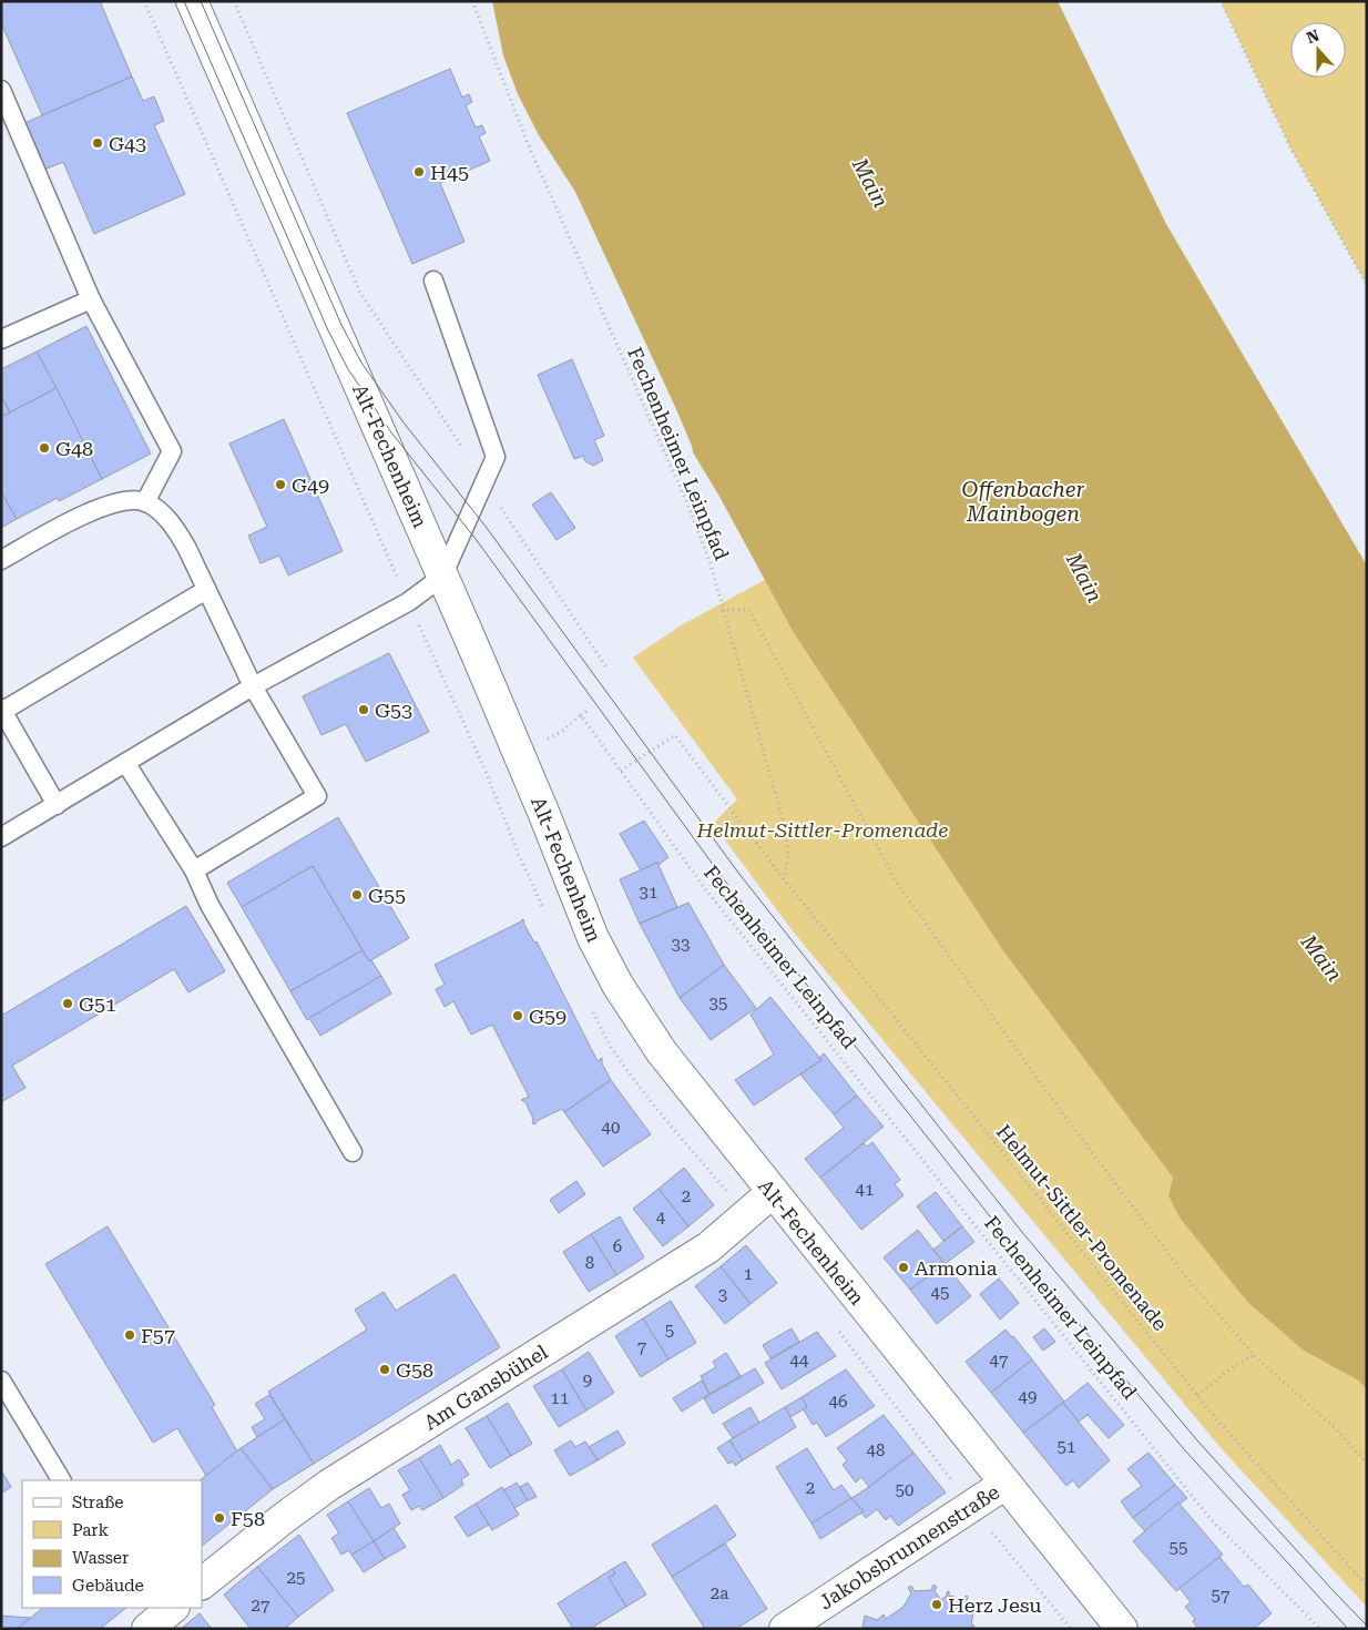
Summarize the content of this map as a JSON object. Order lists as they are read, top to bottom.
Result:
{
  "streets": {
    "street": ["Alt-Fechenheim", "Am Gansbühel", "Jakobsbrunnenstraße"],
    "path": ["Fechenheimer Leinpfad", "Helmut-Sittler-Promenade"]
  },
  "crossings": [
    ["Fechenheimer Leinpfad", "Helmut-Sittler-Promenade"],
    ["Alt-Fechenheim", "Am Gansbühel"],
    ["Alt-Fechenheim", "Jakobsbrunnenstraße"]
  ],
  "water": ["Main", "Offenbacher Mainbogen"],
  "parks": ["Helmut-Sittler-Promenade"],
  "places": [
    "G43",
    "H45",
    "G48",
    "G49",
    "G53",
    "G55",
    "G51",
    "G59",
    "Armonia",
    "F57",
    "G58",
    "F58",
    "Herz Jesu"
  ],
  "house_numbers": [
    "31",
    "33",
    "35",
    "40",
    "41",
    "2",
    "4",
    "6",
    "8",
    "1",
    "45",
    "3",
    "5",
    "7",
    "44",
    "47",
    "9",
    "49",
    "11",
    "46",
    "51",
    "48",
    "2",
    "50",
    "55",
    "25",
    "2a",
    "57",
    "27"
  ],
  "legend": [
    "Straße",
    "Park",
    "Wasser",
    "Gebäude"
  ],
  "north": "top"
}
